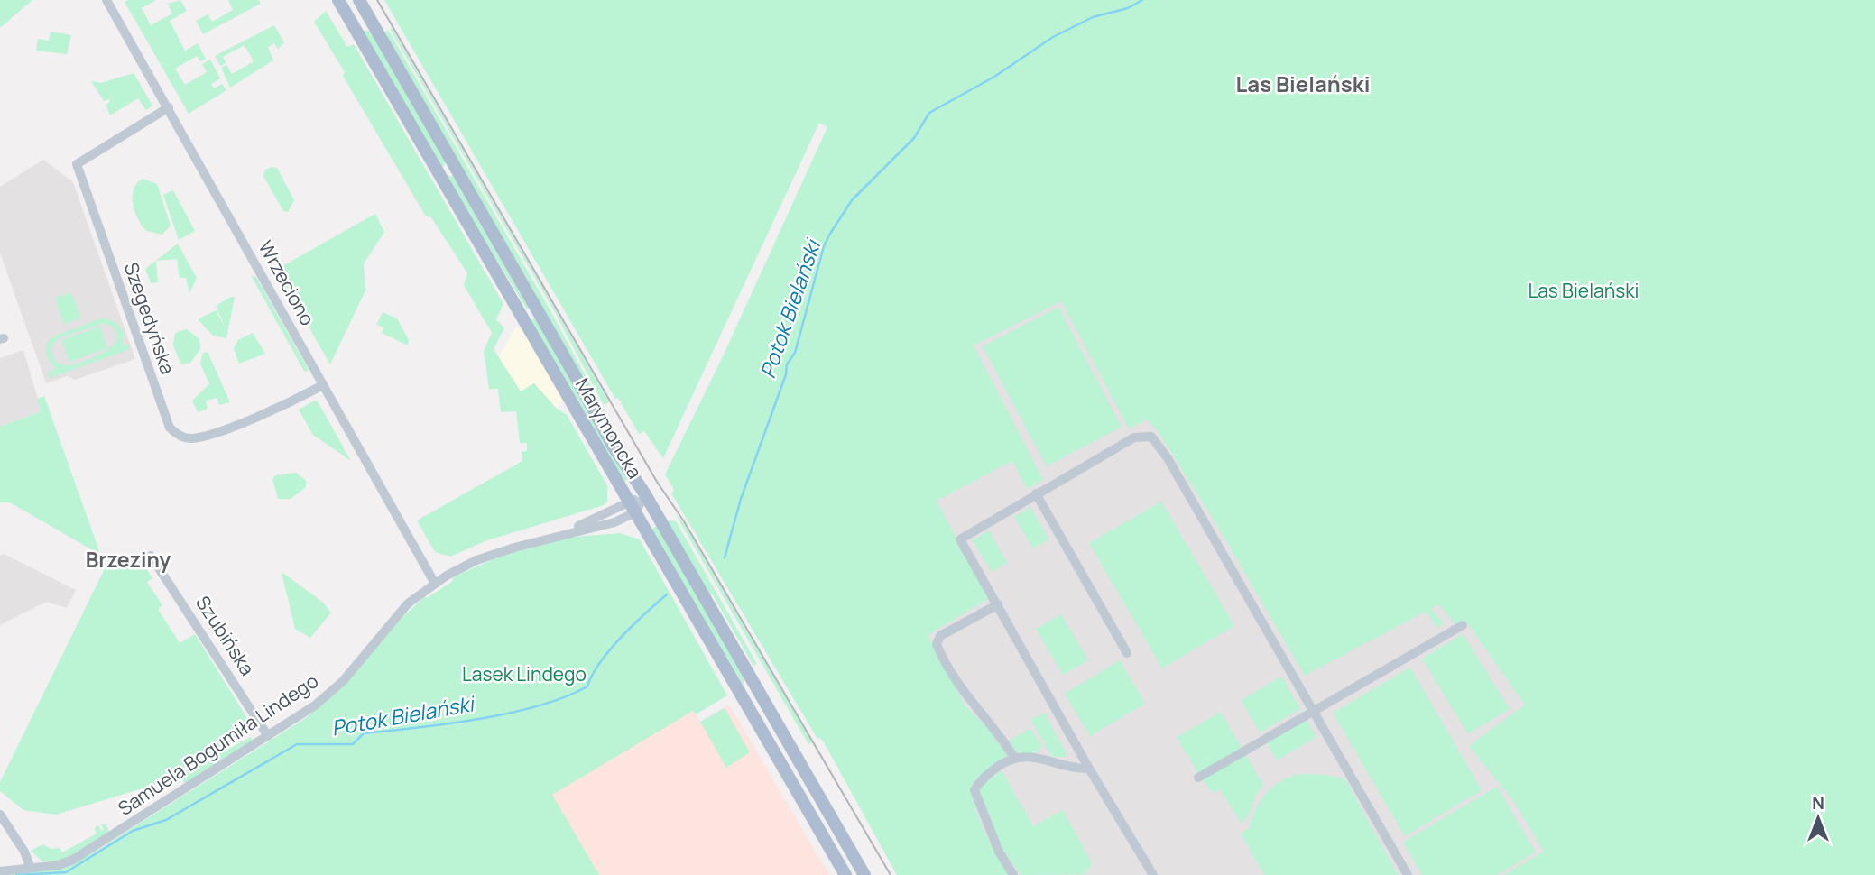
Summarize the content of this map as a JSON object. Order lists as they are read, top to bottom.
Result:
{
  "streets": {
    "main road": ["Marymoncka"],
    "street": [
      "Wrzeciono",
      "Szegedyńska",
      "Szubińska",
      "Samuela Bogumiła Lindego"
    ]
  },
  "crossings": [
    ["Wrzeciono", "Szegedyńska"],
    ["Wrzeciono", "Samuela Bogumiła Lindego"],
    ["Marymoncka", "Samuela Bogumiła Lindego"],
    ["Szubińska", "Samuela Bogumiła Lindego"]
  ],
  "districts": ["Las Bielański", "Brzeziny"],
  "water": ["Potok Bielański"],
  "parks": ["Las Bielański", "Lasek Lindego"],
  "north": "top"
}
